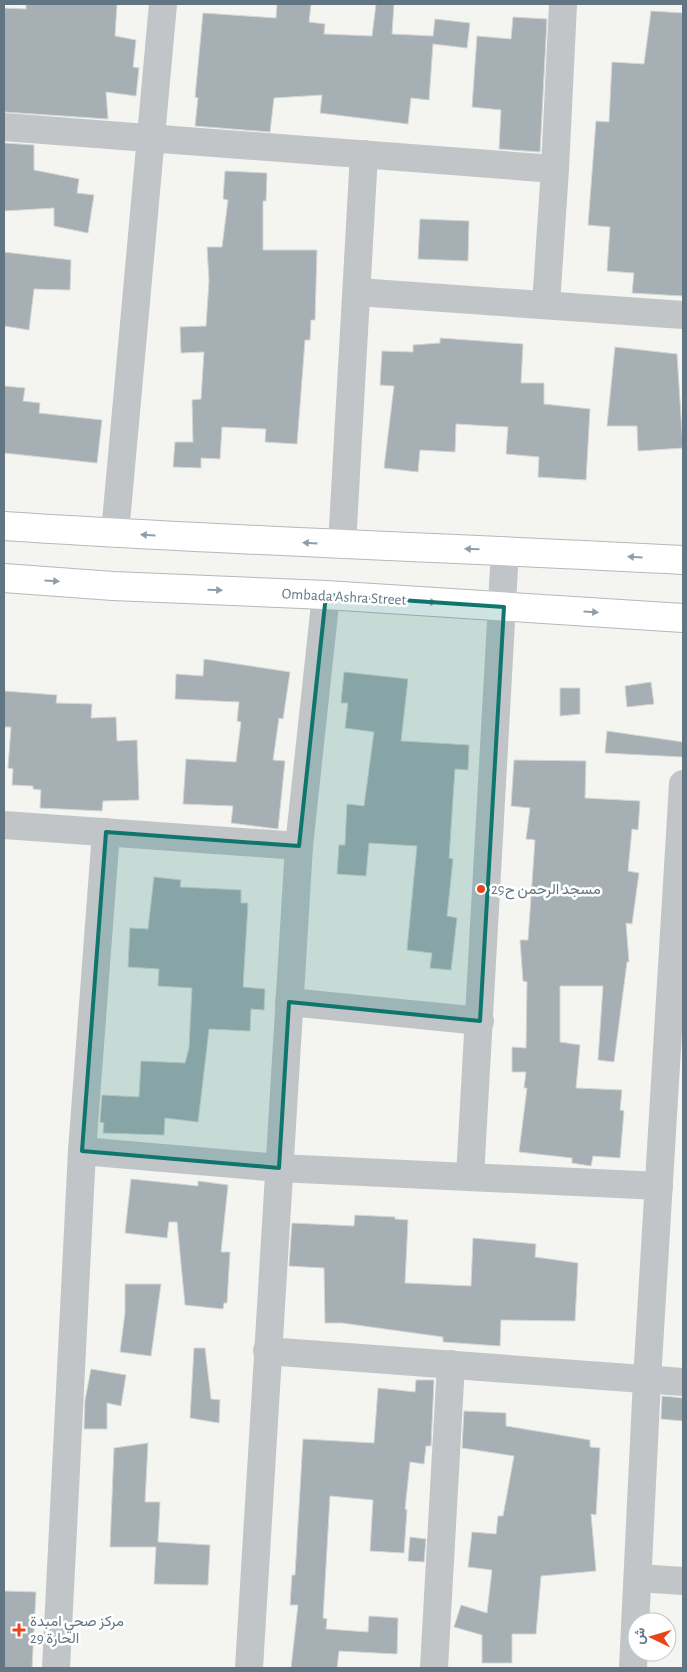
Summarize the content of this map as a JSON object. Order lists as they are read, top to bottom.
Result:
{
  "streets": {
    "main road": ["Ombada Ashra Street"]
  },
  "places": {
    "other": ["مسجد الرحمن ح29"],
    "health": ["مركز صحي امبدة الحارة 29"]
  },
  "north": "left"
}
